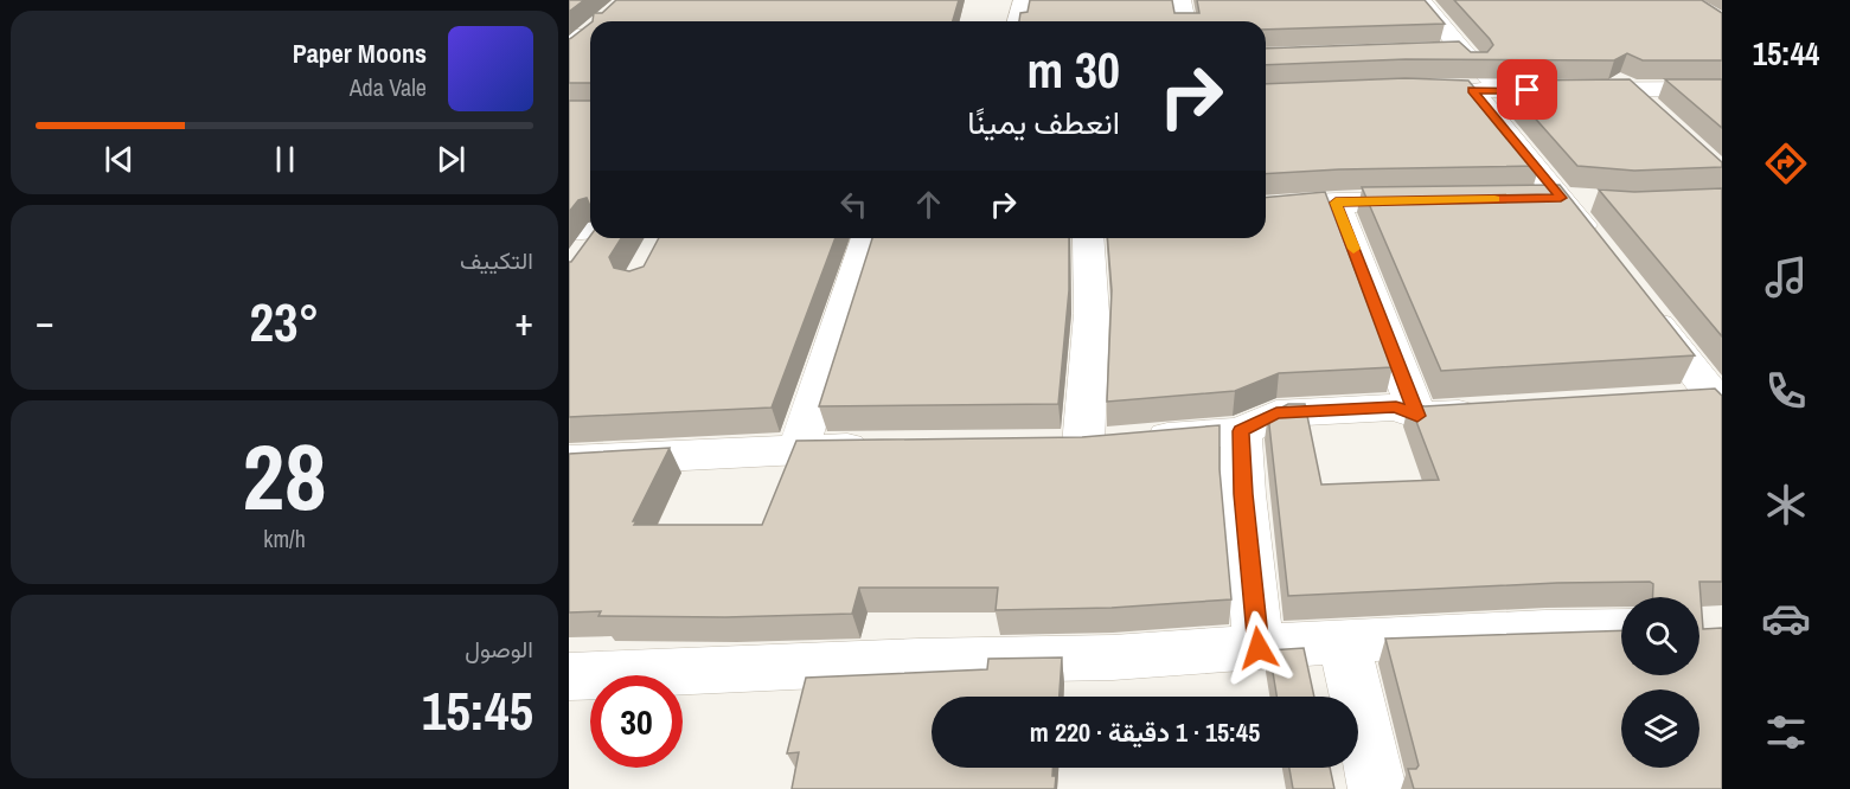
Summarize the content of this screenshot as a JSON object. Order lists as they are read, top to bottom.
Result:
{
  "page": {
    "tabs": "15:44",
    "turn": ["30 m", "انعطف يمينًا"],
    "song": ["Paper Moons", "Ada Vale"],
    "tile": [
      "التكييف",
      ["28", "km/h"],
      ["الوصول", "15:45"]
    ],
    "heat": ["−", "23°", "+"],
    "limit": "30",
    "trip": "15:45 · 1 دقيقة · 220 m"
  }
}
